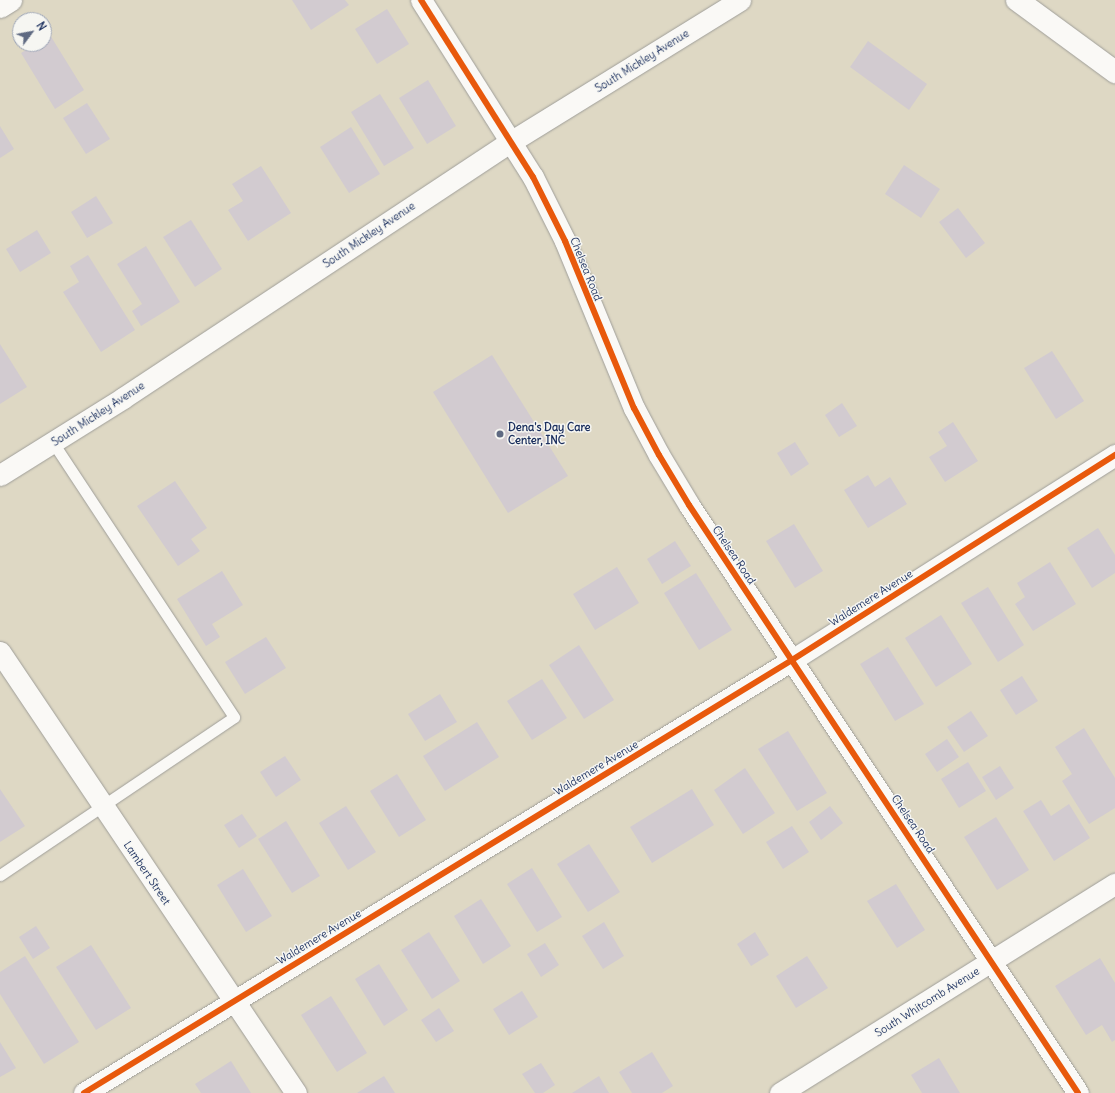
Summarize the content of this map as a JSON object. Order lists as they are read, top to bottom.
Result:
{
  "streets": {
    "street": [
      "South Mickley Avenue",
      "Chelsea Road",
      "Waldemere Avenue",
      "Lambert Street",
      "South Whitcomb Avenue"
    ]
  },
  "crossings": [
    ["South Mickley Avenue", "Chelsea Road"],
    ["Chelsea Road", "Waldemere Avenue"],
    ["Chelsea Road", "South Whitcomb Avenue"],
    ["Waldemere Avenue", "Lambert Street"]
  ],
  "places": ["Dena's Day Care Center, INC"],
  "north": "top right"
}
